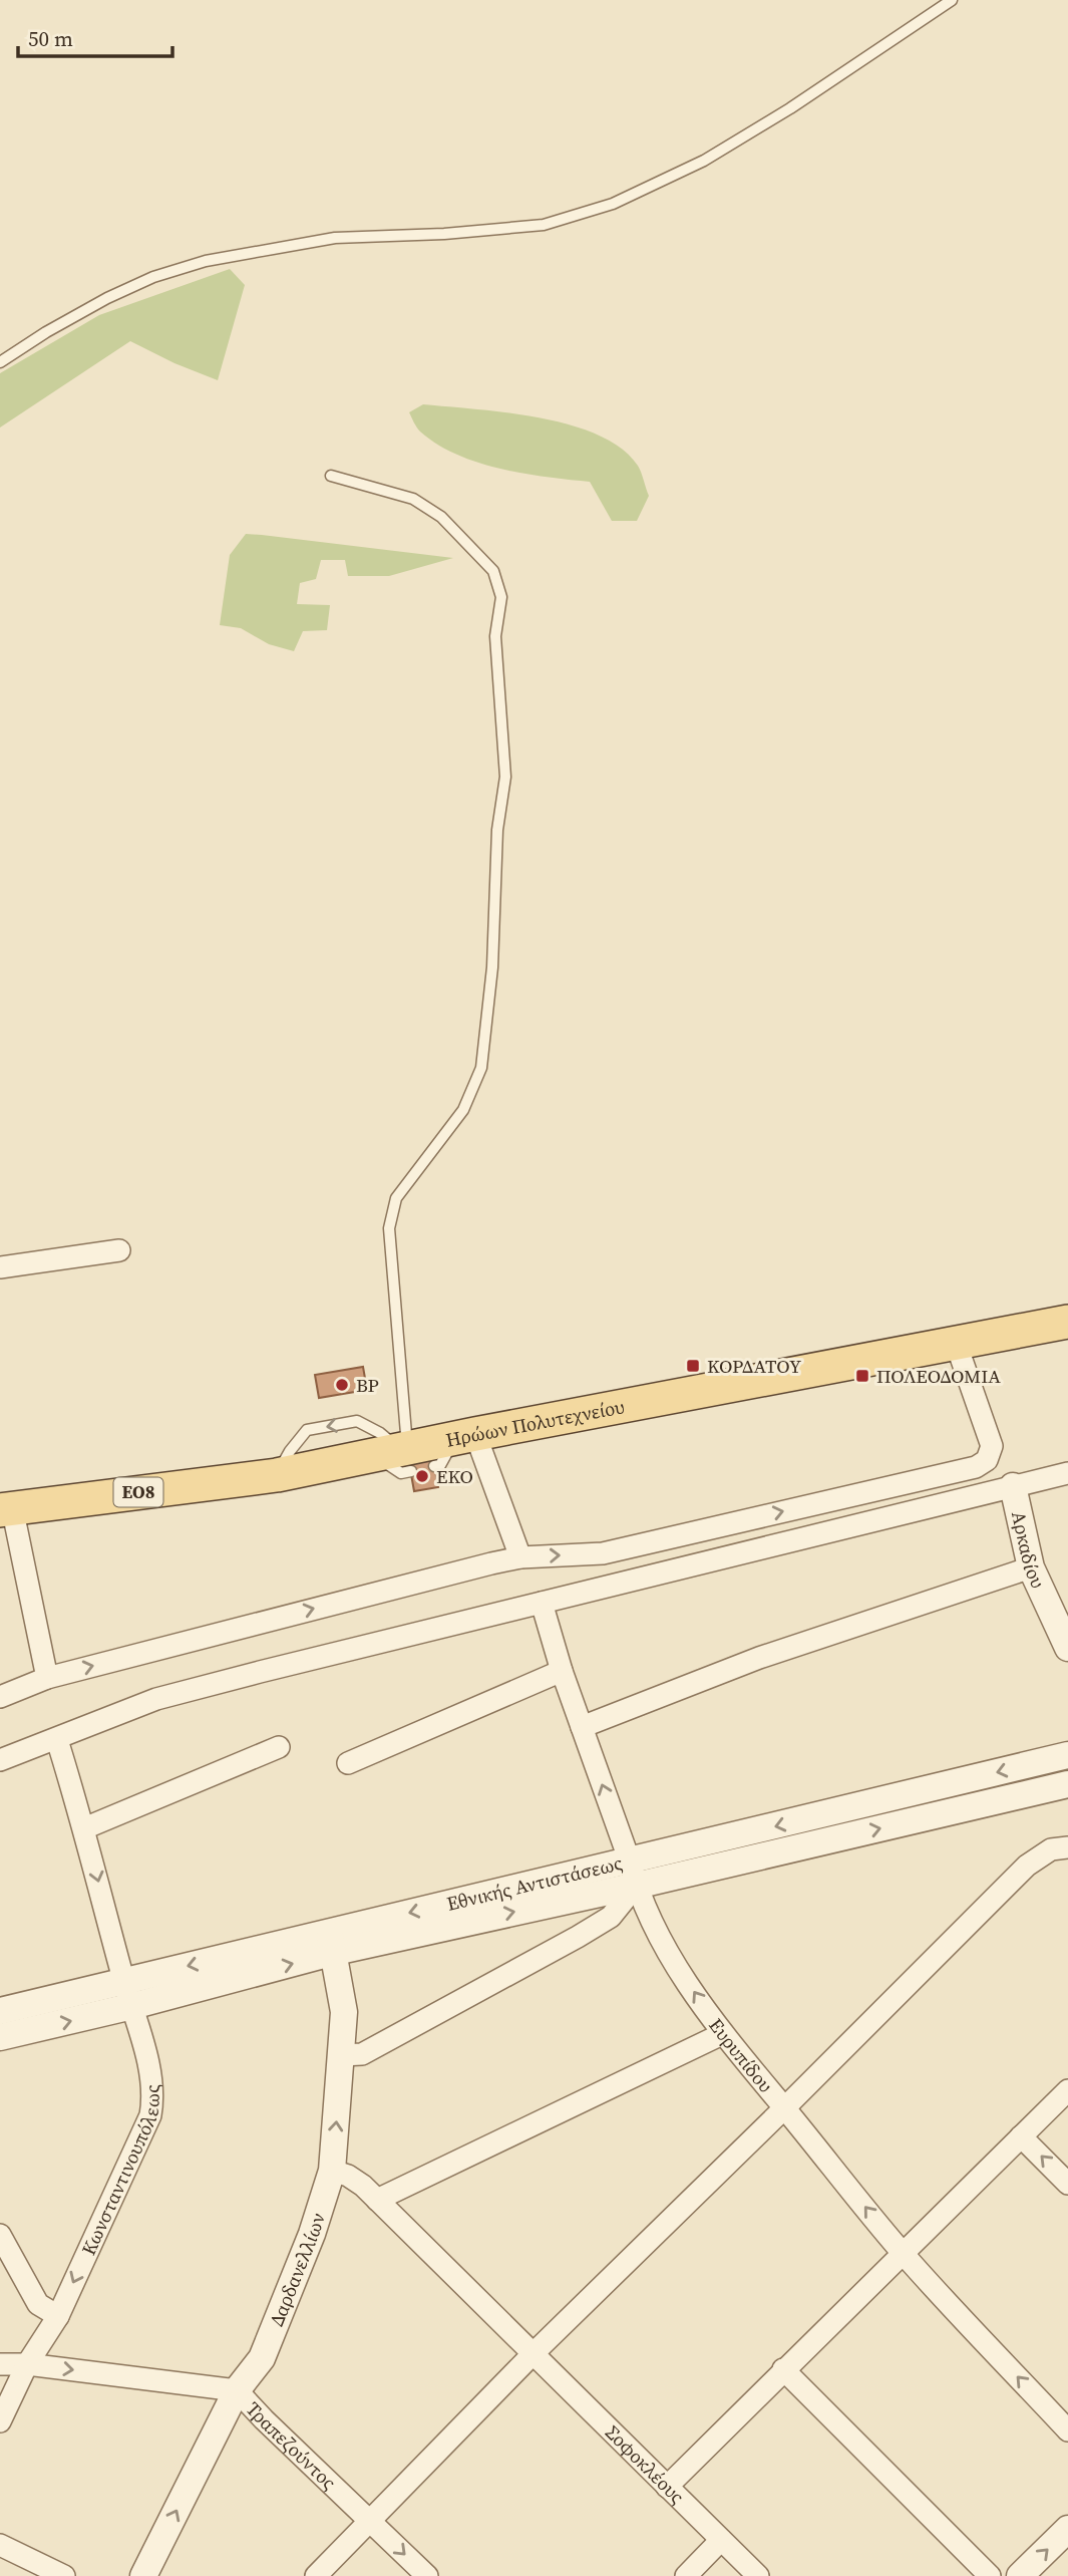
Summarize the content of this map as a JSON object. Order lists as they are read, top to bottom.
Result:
{
  "streets": {
    "main road": ["Ηρώων Πολυτεχνείου", "ΕΟ8"],
    "street": [
      "Αρκαδίου",
      "Εθνικής Αντιστάσεως",
      "Ευρυπίδου",
      "Κωνσταντινουπόλεως",
      "Δαρδανελλίων",
      "Τραπεζούντος",
      "Σοφοκλέους"
    ]
  },
  "crossings": [
    ["Εθνικής Αντιστάσεως", "Ευρυπίδου"],
    ["Εθνικής Αντιστάσεως", "Κωνσταντινουπόλεως"],
    ["Εθνικής Αντιστάσεως", "Δαρδανελλίων"],
    ["Κωνσταντινουπόλεως", "Τραπεζούντος"],
    ["Δαρδανελλίων", "Τραπεζούντος"],
    ["Δαρδανελλίων", "Σοφοκλέους"]
  ],
  "one_way": ["Κωνσταντινουπόλεως", "Τραπεζούντος"],
  "places": {
    "transit": ["ΚΟΡΔΑΤΟΥ", "ΠΟΛΕΟΔΟΜΙΑ"],
    "other": ["BP", "EKO"]
  },
  "scale_bar": "50 m"
}
